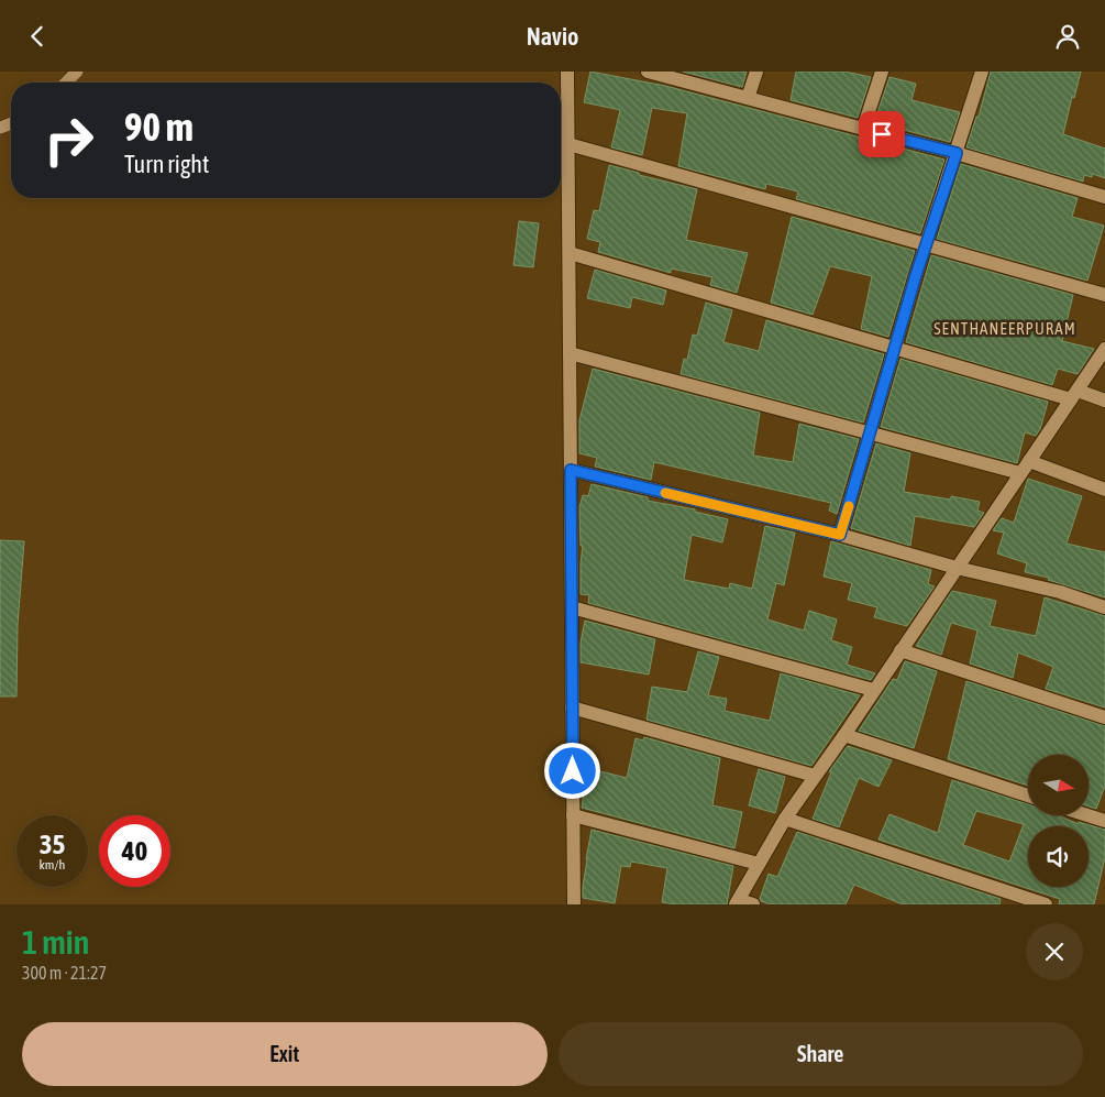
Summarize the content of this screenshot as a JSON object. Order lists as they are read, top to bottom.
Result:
{
  "districts": ["SENTHANEERPURAM"],
  "north": "right",
  "page": {
    "header": "Navio",
    "turn": ["90 m", "Turn right"],
    "speed": "35 km/h",
    "limit": "40",
    "heading": ["1 min", "300 m · 21:27"],
    "buttons": ["Exit", "Share"]
  }
}
